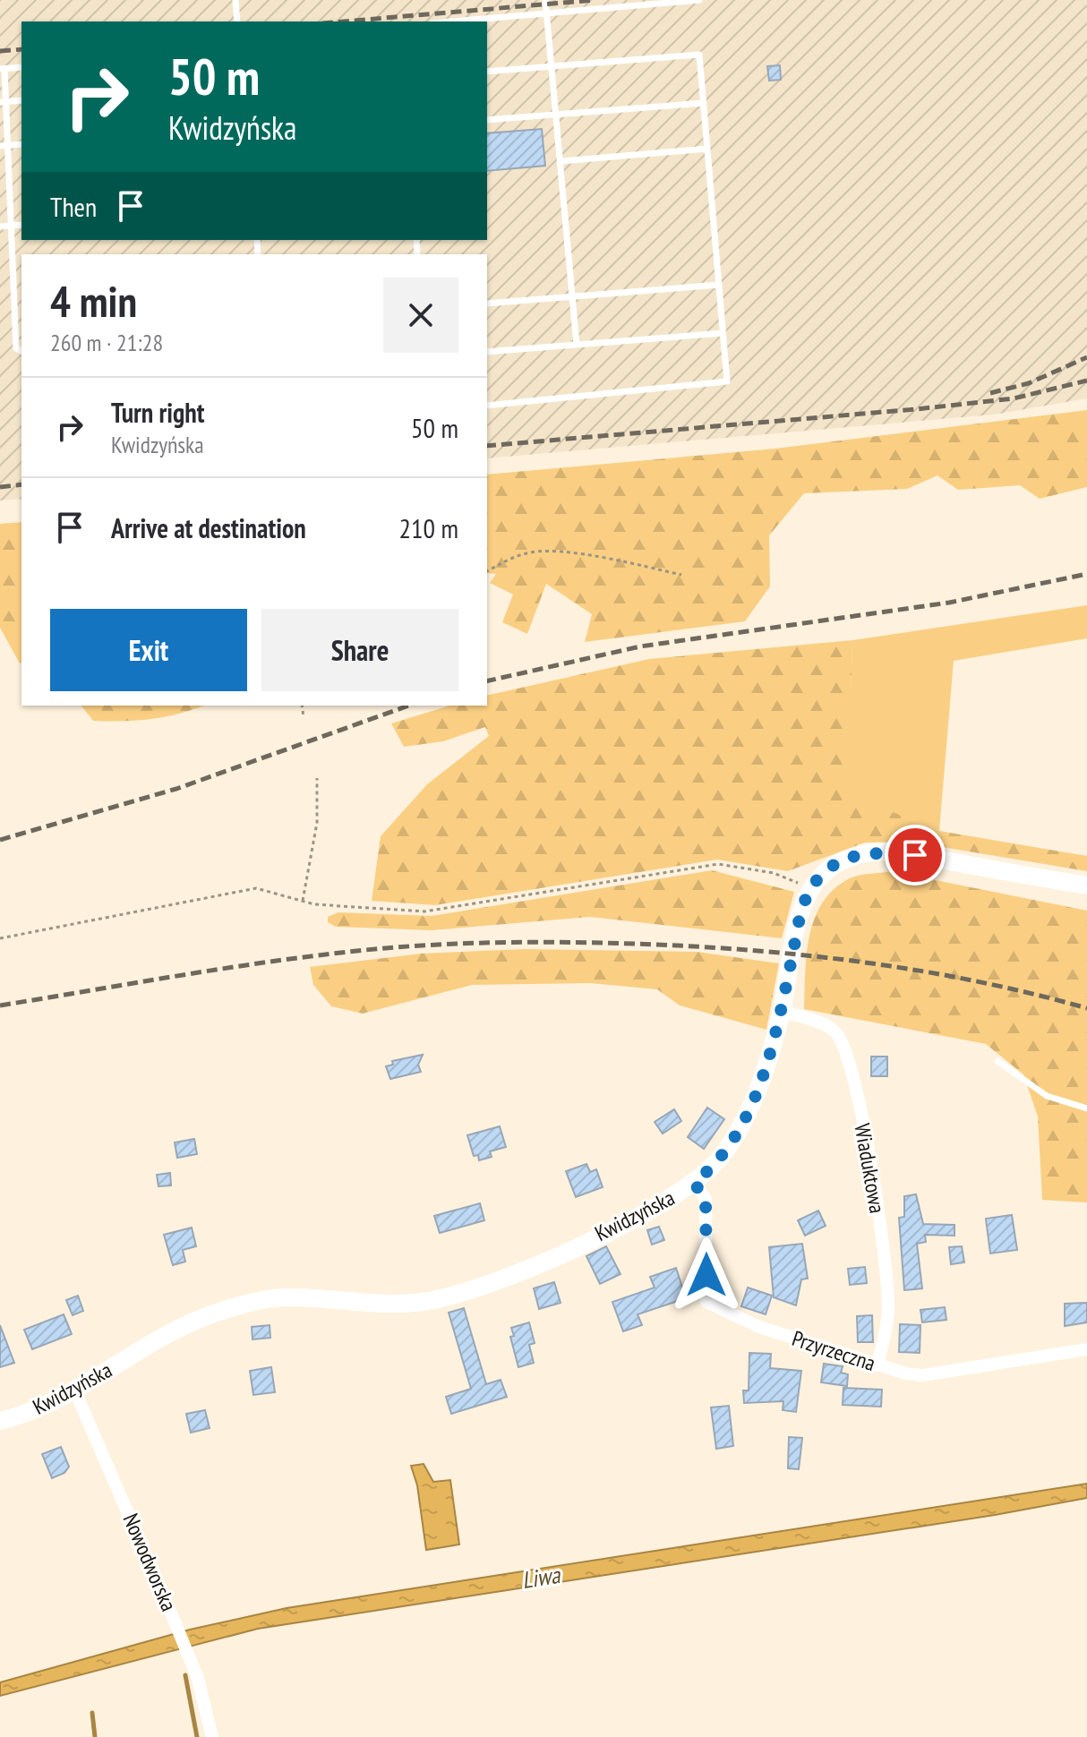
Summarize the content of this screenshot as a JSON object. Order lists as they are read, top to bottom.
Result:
{
  "streets": {
    "street": [
      "Wiaduktowa",
      "Kwidzyńska",
      "Przyrzeczna",
      "Nowodworska"
    ]
  },
  "crossings": [
    ["Wiaduktowa", "Kwidzyńska"],
    ["Wiaduktowa", "Przyrzeczna"],
    ["Kwidzyńska", "Przyrzeczna"],
    ["Kwidzyńska", "Nowodworska"]
  ],
  "water": ["Liwa"],
  "page": {
    "turn": ["50 m", "Kwidzyńska"],
    "then": "Then",
    "heading": ["4 min", "260 m · 21:28"],
    "list": [
      {
        "name": "Turn right",
        "note": "Kwidzyńska",
        "value": "50 m"
      },
      {
        "name": "Arrive at destination",
        "value": "210 m"
      }
    ],
    "buttons": ["Exit", "Share"]
  }
}
